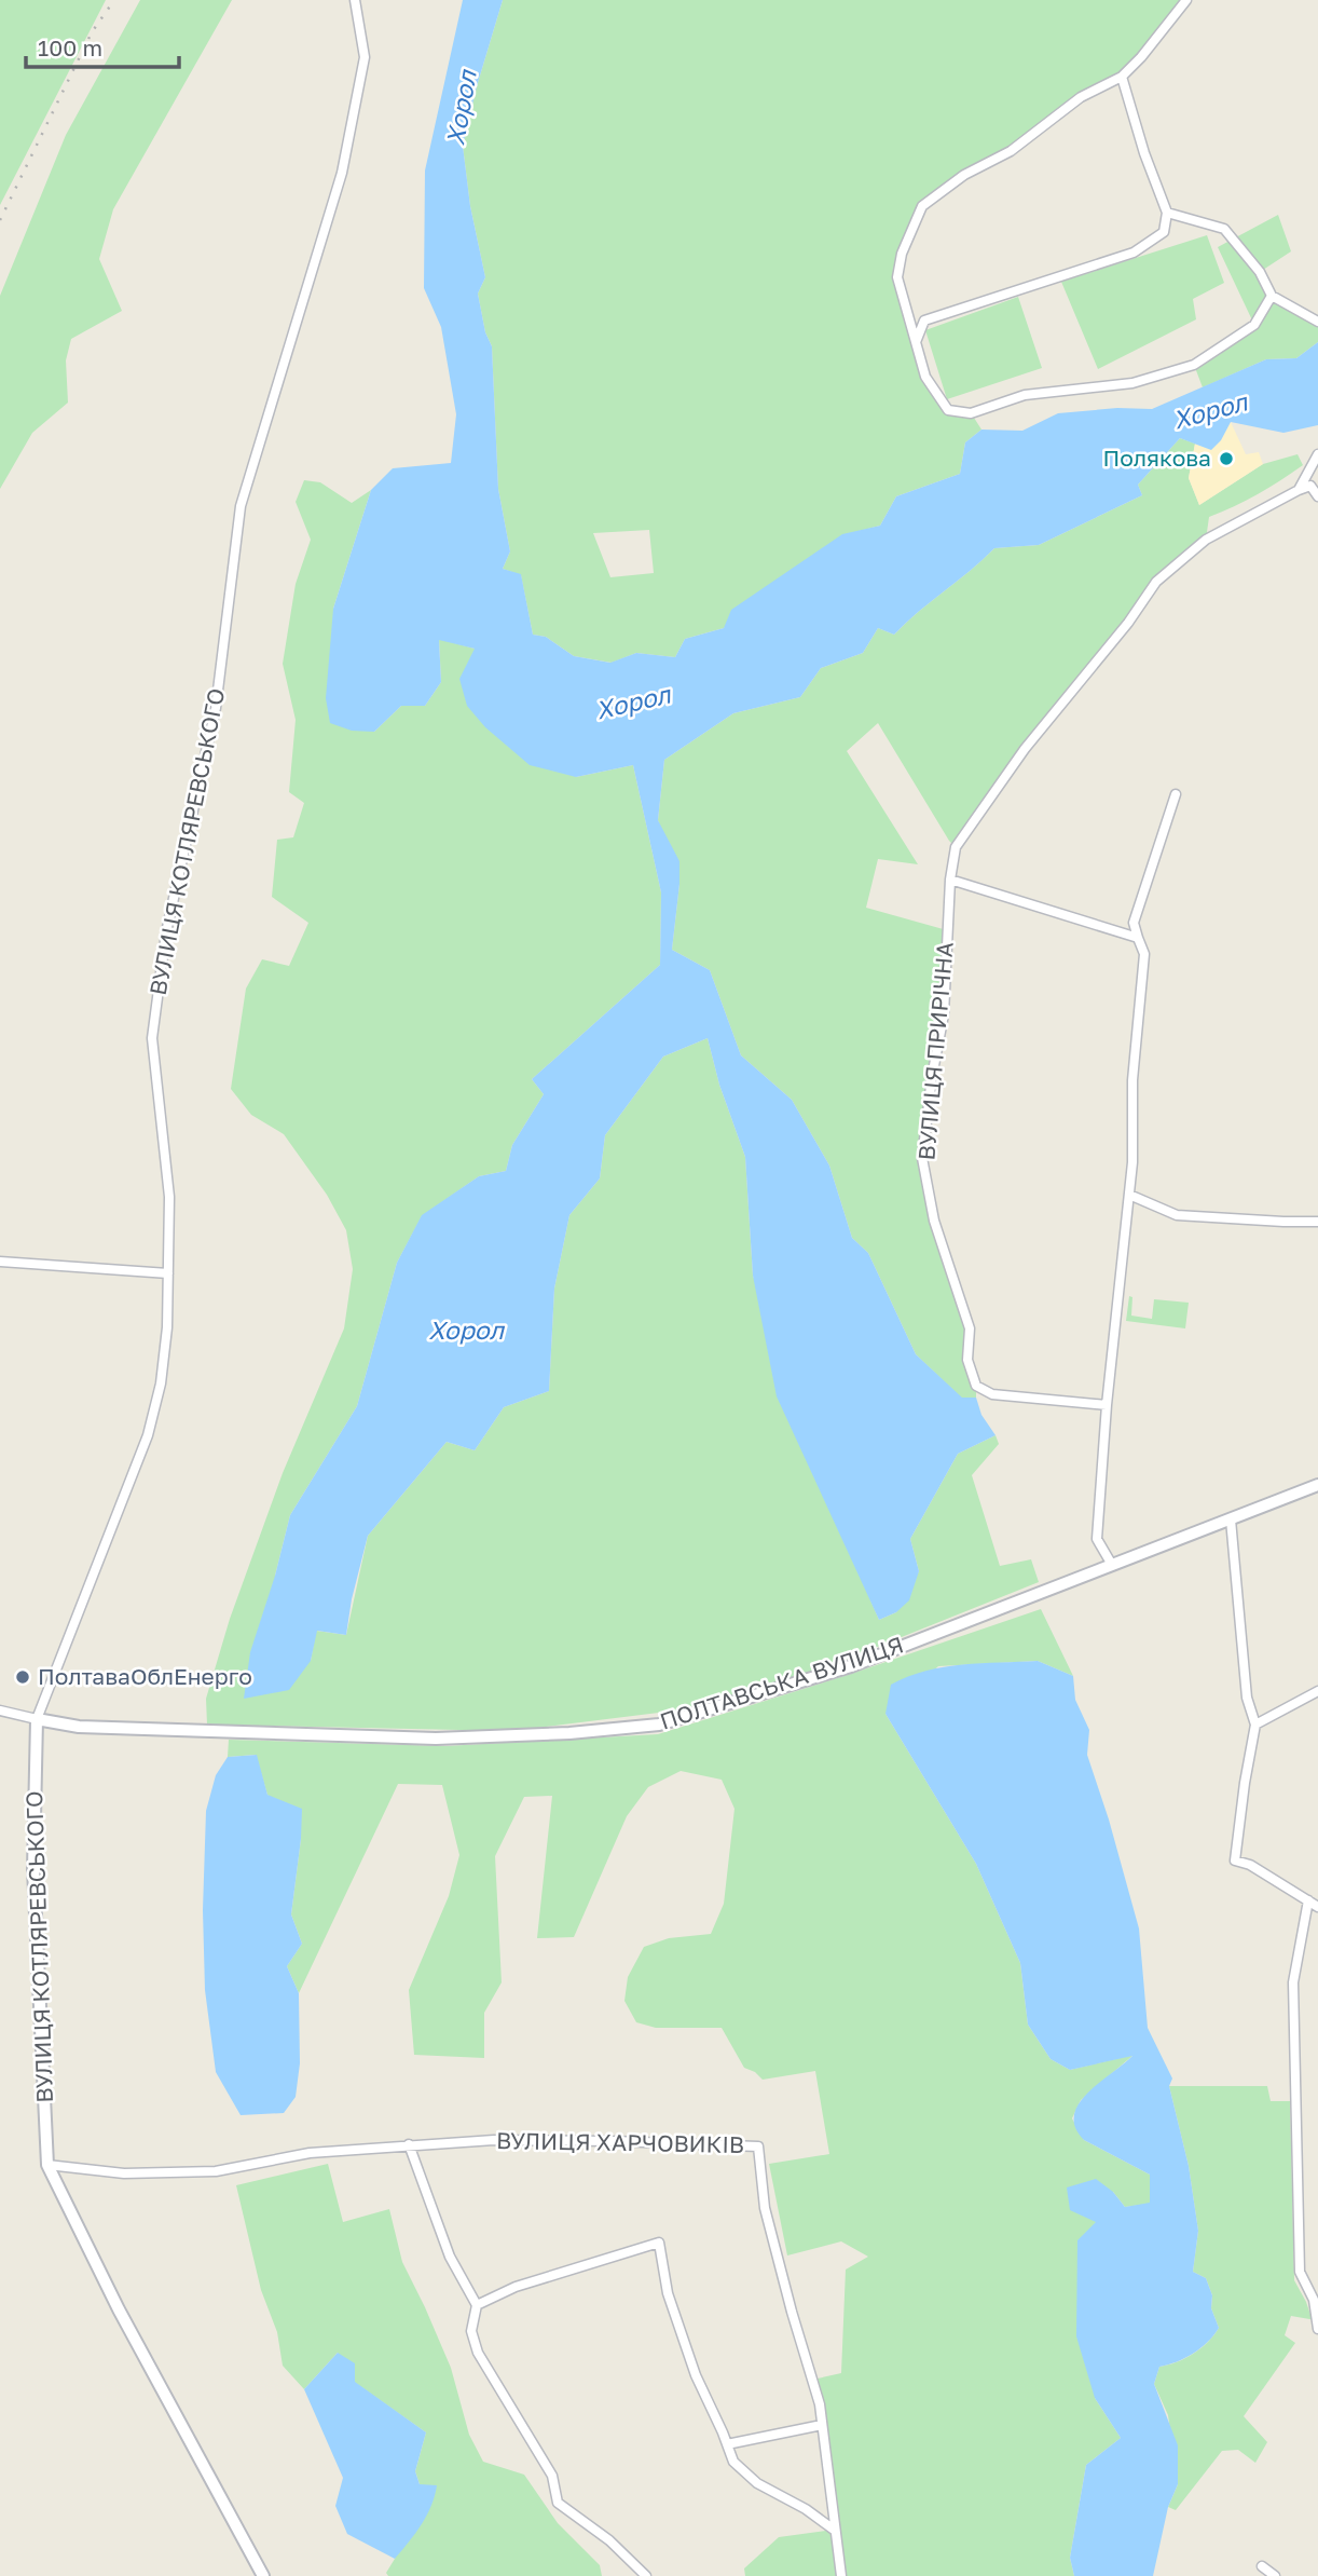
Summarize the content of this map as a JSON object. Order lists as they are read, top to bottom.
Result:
{
  "streets": {
    "street": [
      "ВУЛИЦЯ КОТЛЯРЕВСЬКОГО",
      "ВУЛИЦЯ ПРИРІЧНА",
      "ПОЛТАВСЬКА ВУЛИЦЯ",
      "ВУЛИЦЯ ХАРЧОВИКІВ"
    ]
  },
  "crossings": [
    ["ВУЛИЦЯ КОТЛЯРЕВСЬКОГО", "ПОЛТАВСЬКА ВУЛИЦЯ"],
    ["ВУЛИЦЯ КОТЛЯРЕВСЬКОГО", "ВУЛИЦЯ ХАРЧОВИКІВ"]
  ],
  "water": ["Хорол"],
  "places": ["Полякова", "ПолтаваОблЕнерго"],
  "scale_bar": "100 m"
}
